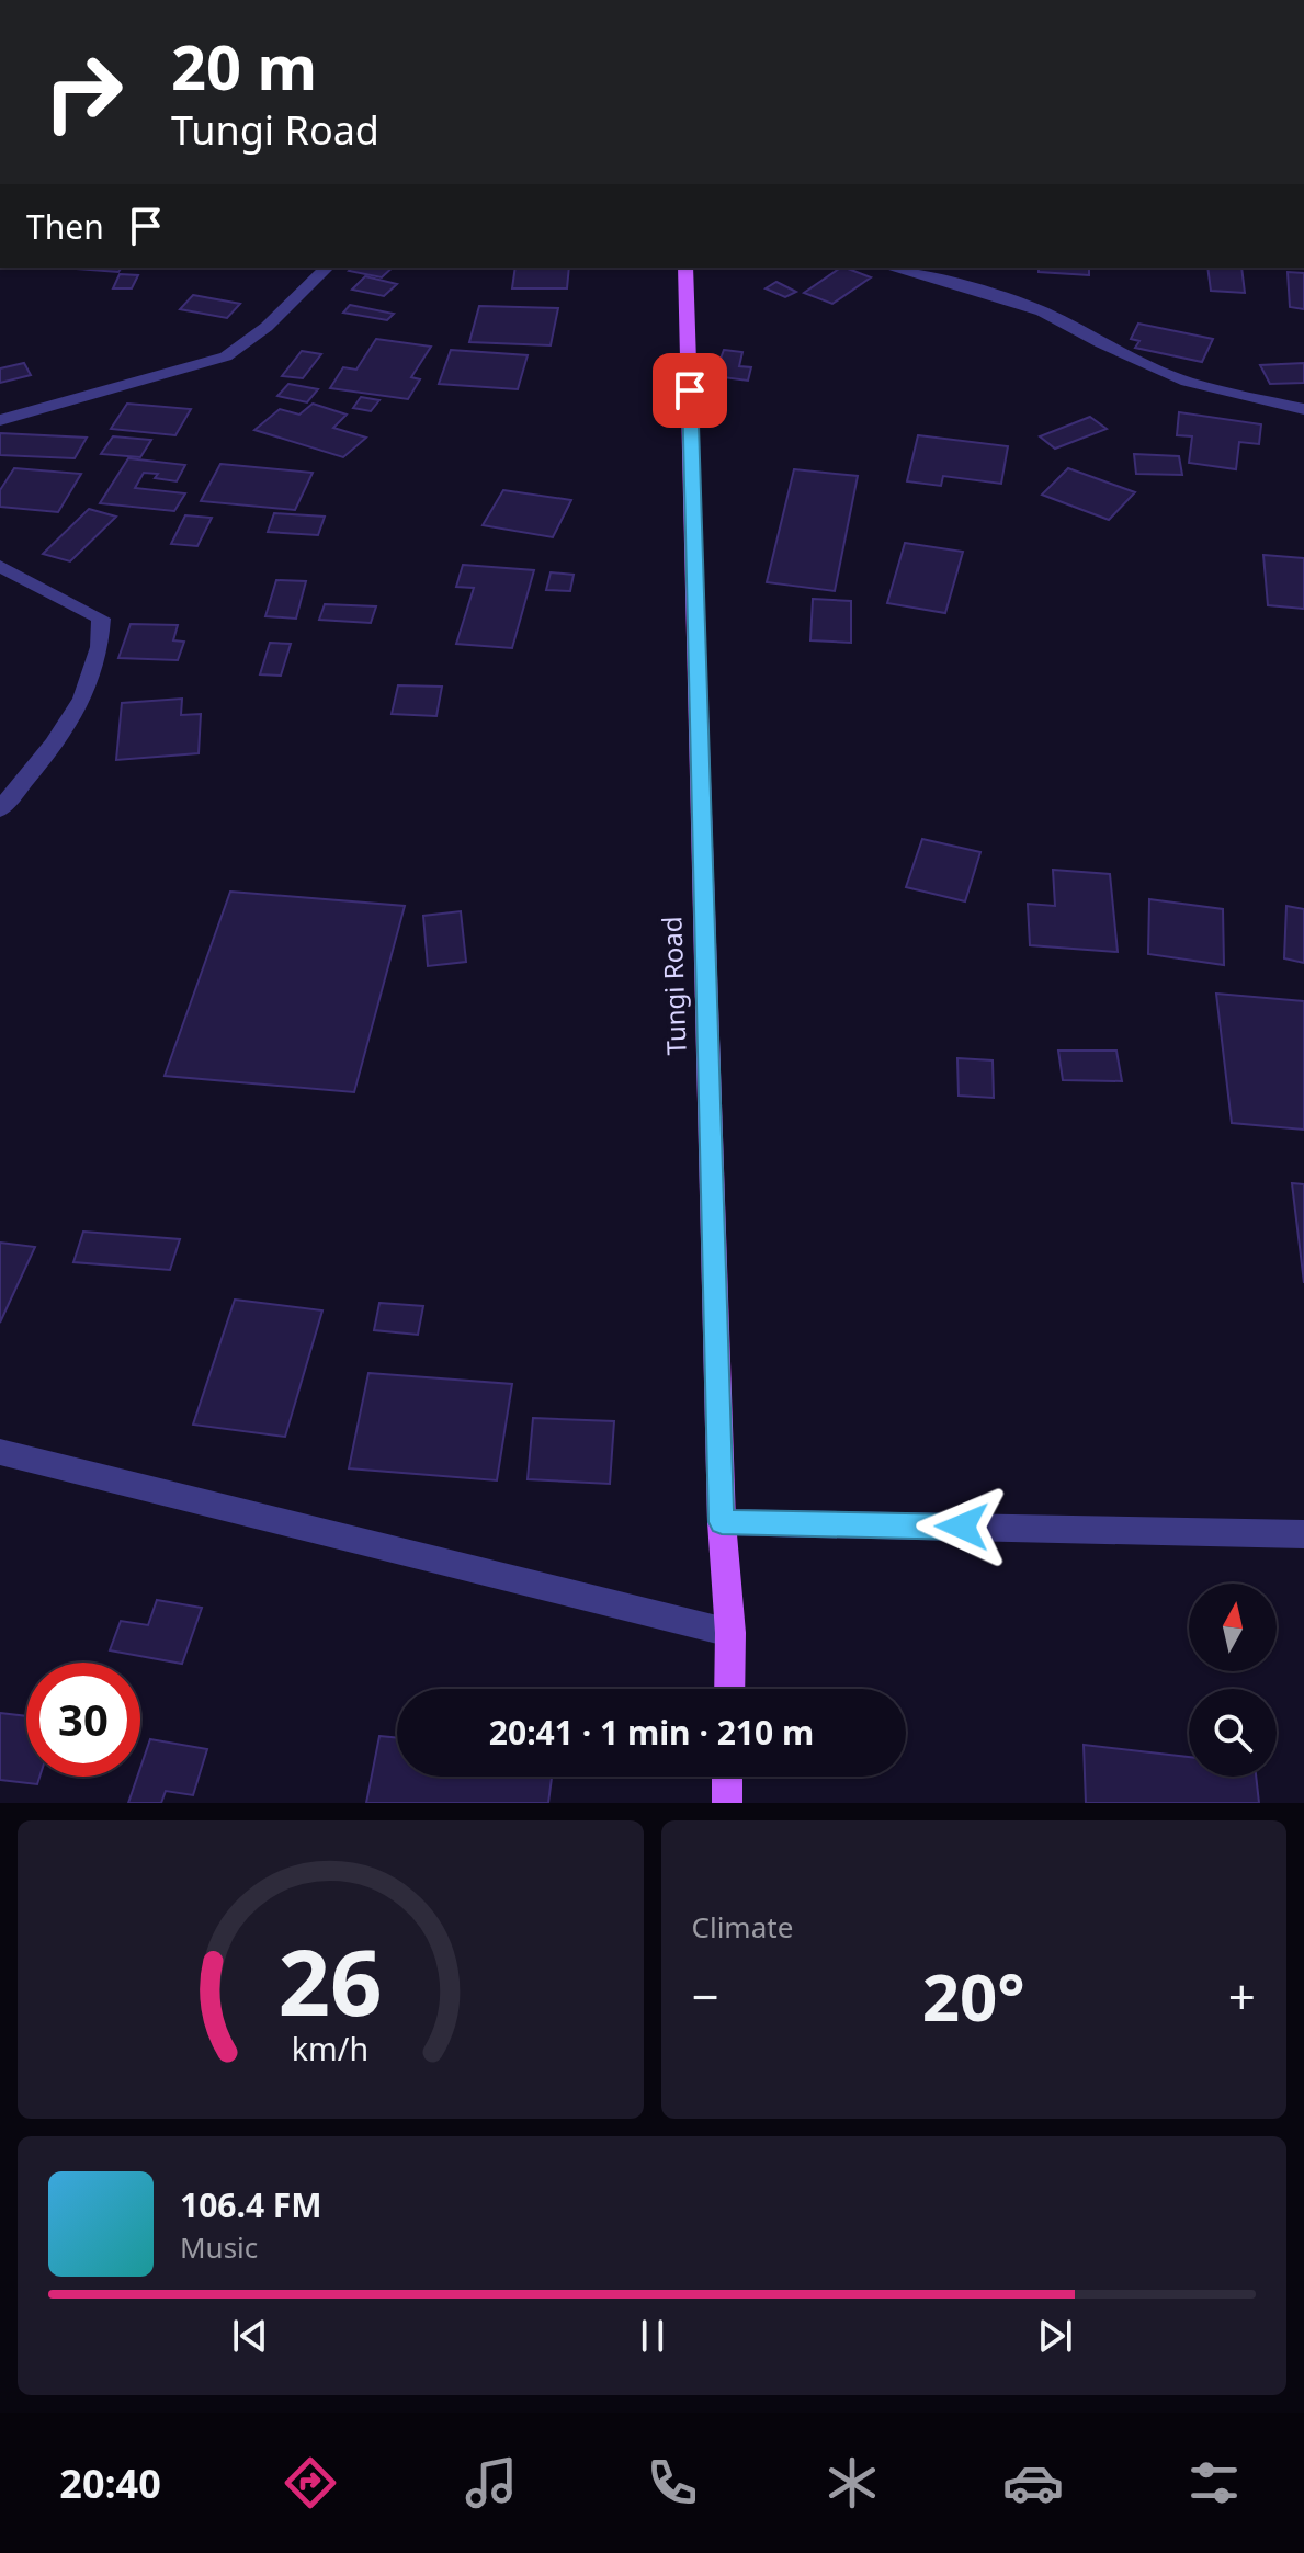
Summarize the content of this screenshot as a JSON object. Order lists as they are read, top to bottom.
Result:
{
  "streets": {
    "main road": ["Tungi Road"]
  },
  "north": "top",
  "page": {
    "turn": ["20 m", "Tungi Road"],
    "then": "Then",
    "limit": "30",
    "trip": "20:41 · 1 min · 210 m",
    "tile": "Climate",
    "heat": ["−", "20°", "+"],
    "song": ["106.4 FM", "Music"],
    "tabs": "20:40",
    "gauge": ["26", "km/h"]
  }
}
